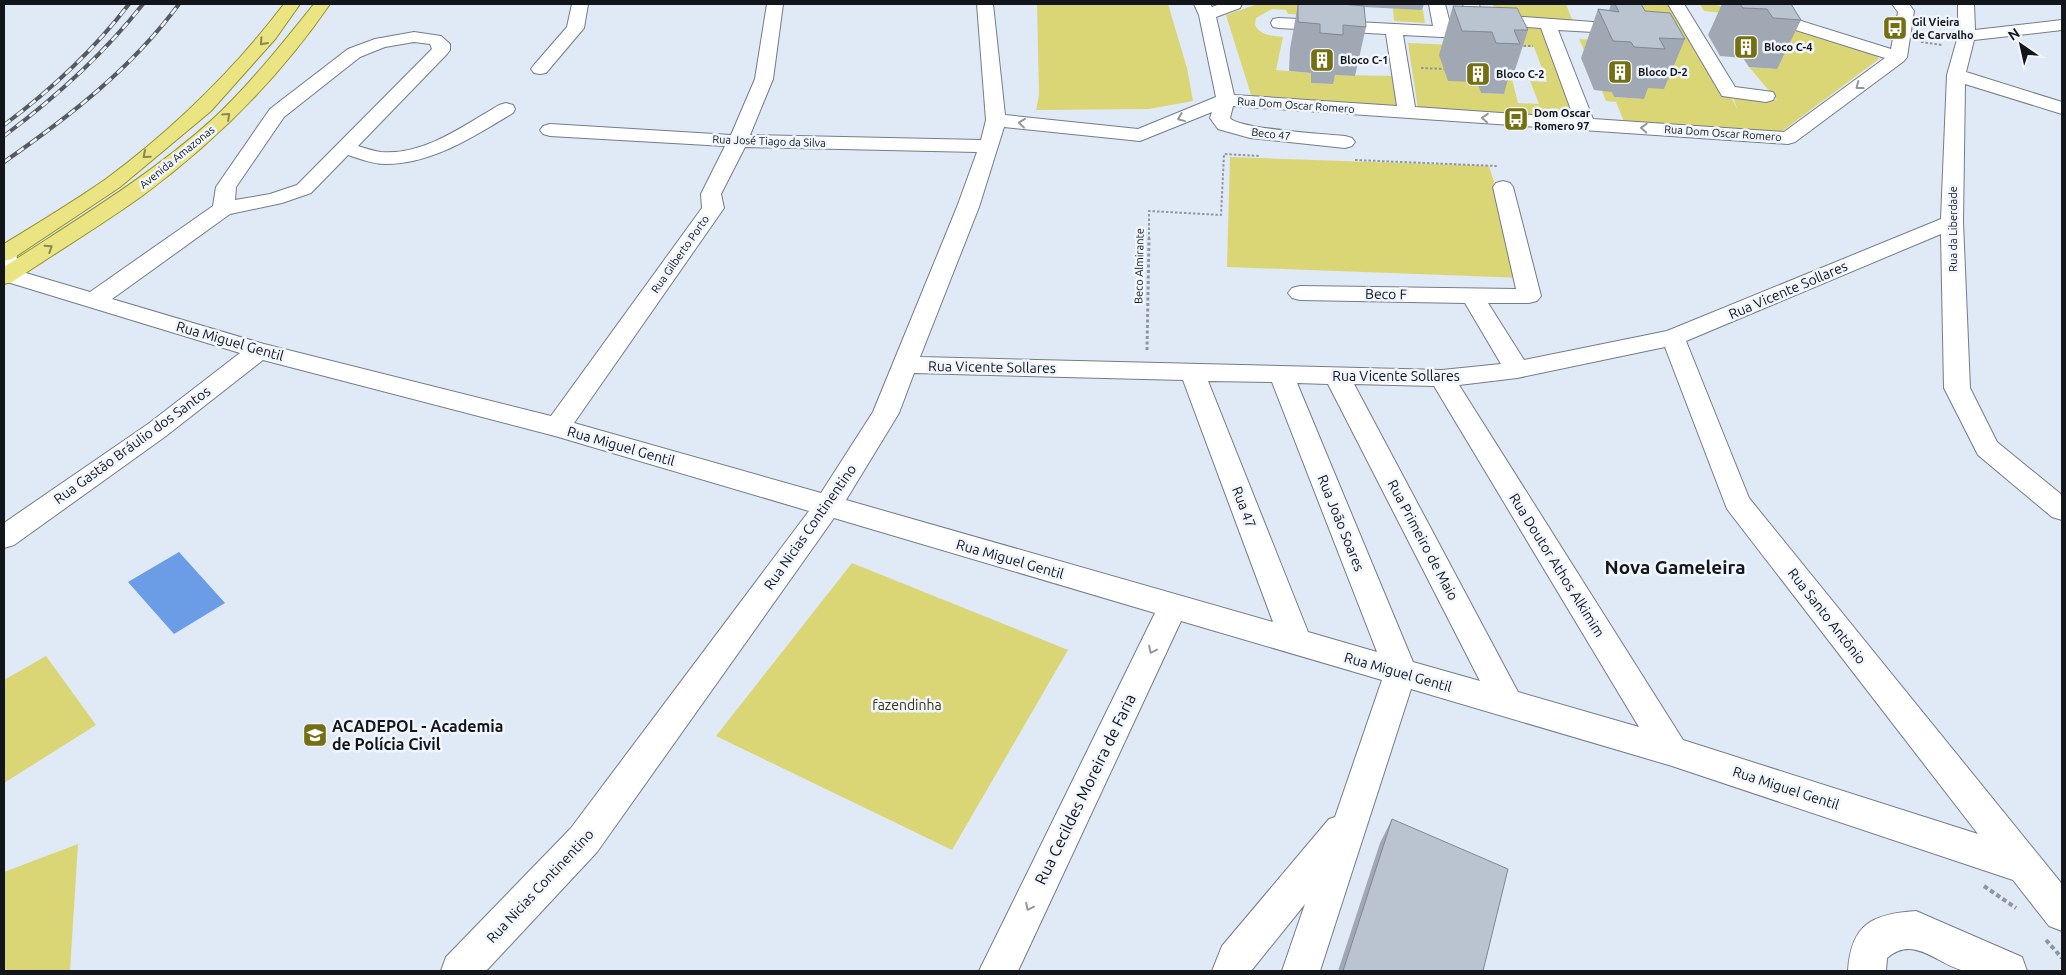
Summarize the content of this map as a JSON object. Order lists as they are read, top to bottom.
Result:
{
  "streets": {
    "main road": ["Avenida Amazonas"],
    "street": [
      "Rua Dom Oscar Romero",
      "Beco 47",
      "Rua José Tiago da Silva",
      "Rua da Liberdade",
      "Rua Gilberto Porto",
      "Rua Vicente Sollares",
      "Beco F",
      "Rua Miguel Gentil",
      "Rua Gastão Bráulio dos Santos",
      "Rua 47",
      "Rua João Soares",
      "Rua Nicias Continentino",
      "Rua Primeiro de Maio",
      "Rua Doutor Athos Alkimim",
      "Rua Santo Antônio",
      "Rua Cecildes Moreira de Faria"
    ],
    "path": ["Beco Almirante"]
  },
  "crossings": [
    ["Rua Dom Oscar Romero", "Beco 47"],
    ["Beco 47", "Beco Almirante"],
    ["Rua José Tiago da Silva", "Rua Gilberto Porto"],
    ["Rua José Tiago da Silva", "Rua Nicias Continentino"],
    ["Avenida Amazonas", "Rua Miguel Gentil"],
    ["Rua da Liberdade", "Rua Vicente Sollares"],
    ["Rua Gilberto Porto", "Rua Miguel Gentil"],
    ["Beco Almirante", "Rua Vicente Sollares"],
    ["Rua Vicente Sollares", "Rua 47"],
    ["Rua Vicente Sollares", "Rua João Soares"],
    ["Rua Vicente Sollares", "Rua Nicias Continentino"],
    ["Rua Vicente Sollares", "Rua Primeiro de Maio"],
    ["Rua Vicente Sollares", "Rua Doutor Athos Alkimim"],
    ["Rua Vicente Sollares", "Rua Santo Antônio"],
    ["Rua Miguel Gentil", "Rua Gastão Bráulio dos Santos"],
    ["Rua Miguel Gentil", "Rua 47"],
    ["Rua Miguel Gentil", "Rua João Soares"],
    ["Rua Miguel Gentil", "Rua Nicias Continentino"],
    ["Rua Miguel Gentil", "Rua Primeiro de Maio"],
    ["Rua Miguel Gentil", "Rua Doutor Athos Alkimim"],
    ["Rua Miguel Gentil", "Rua Santo Antônio"],
    ["Rua Miguel Gentil", "Rua Cecildes Moreira de Faria"]
  ],
  "districts": ["Nova Gameleira"],
  "parks": ["fazendinha"],
  "places": {
    "bus stop": ["Gil Vieira de Carvalho", "Dom Oscar Romero 97"],
    "building": [
      "Bloco C-4",
      "Bloco C-1",
      "Bloco D-2",
      "Bloco C-2"
    ],
    "school or university": ["ACADEPOL - Academia de Polícia Civil"]
  },
  "north": "top left"
}
